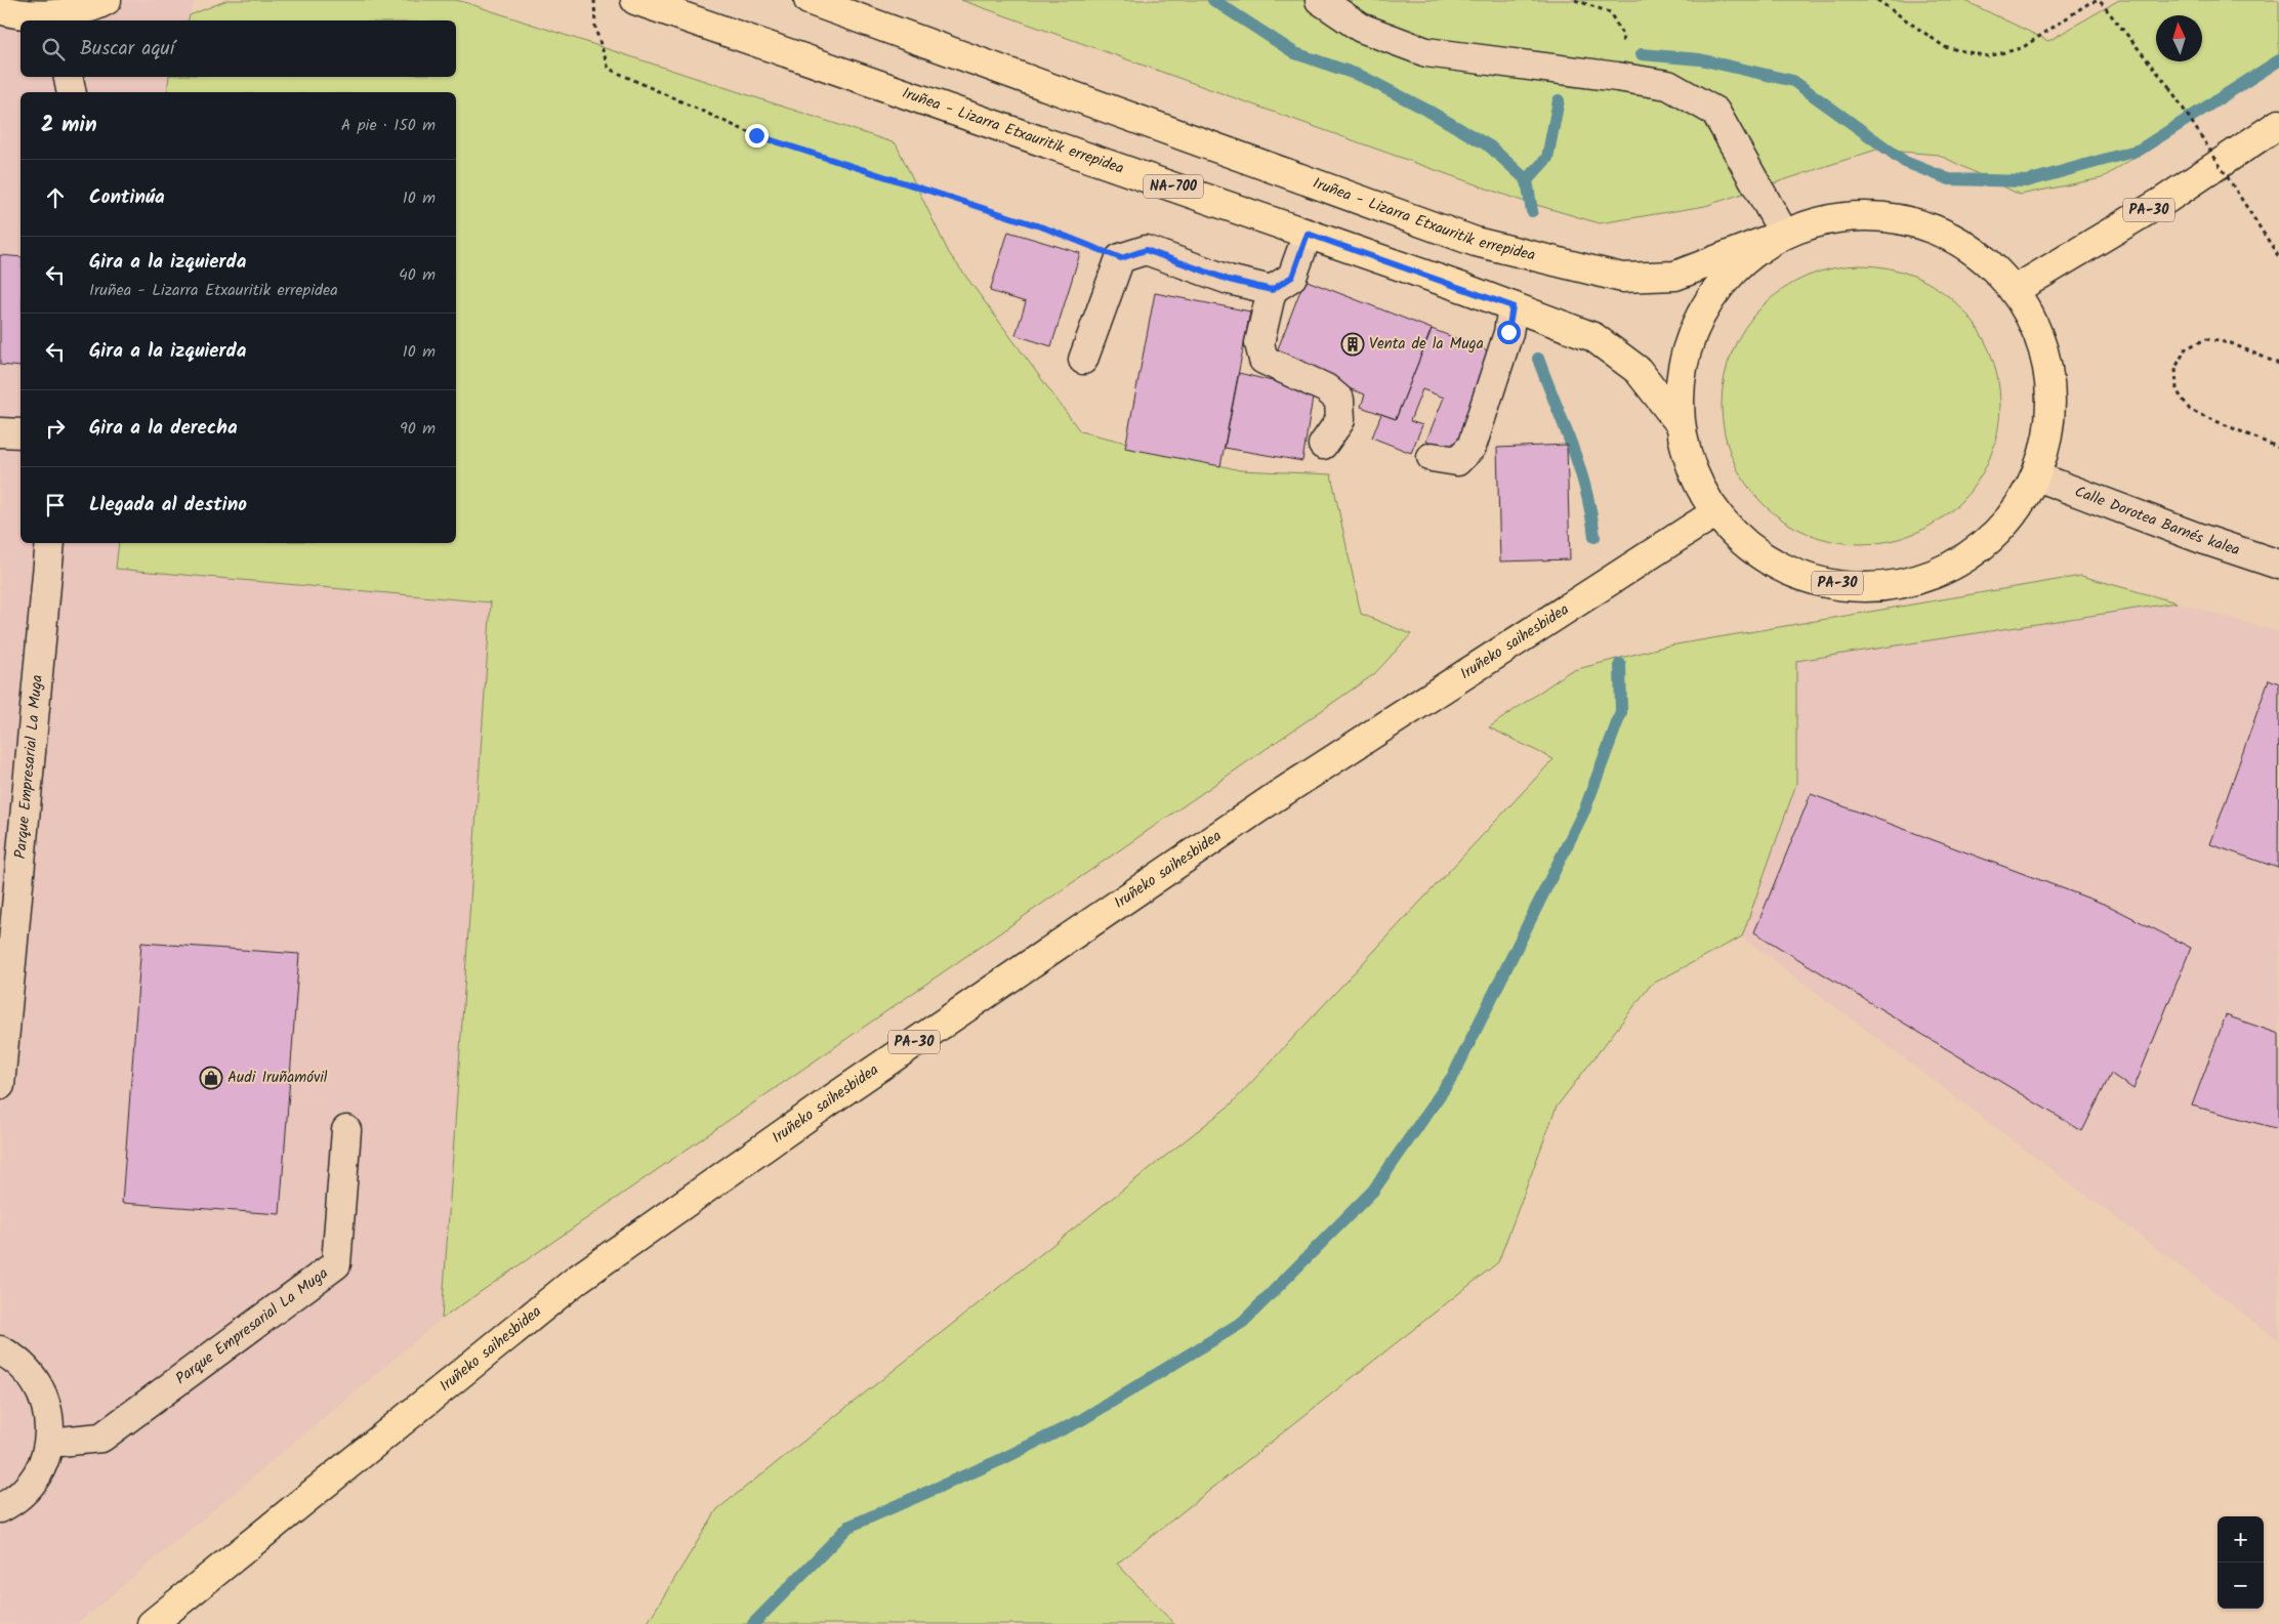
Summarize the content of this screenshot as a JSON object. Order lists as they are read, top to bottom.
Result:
{
  "streets": {
    "main road": [
      "Iruñea - Lizarra Etxauritik errepidea",
      "NA-700",
      "PA-30",
      "Iruñeko saihesbidea"
    ],
    "street": ["Calle Dorotea Barnés kalea", "Parque Empresarial La Muga"]
  },
  "crossings": [
    ["Iruñea - Lizarra Etxauritik errepidea", "PA-30"],
    ["PA-30", "Calle Dorotea Barnés kalea"],
    ["PA-30", "Iruñeko saihesbidea"]
  ],
  "places": {
    "building": ["Venta de la Muga"],
    "shop": ["Audi Iruñamóvil"]
  },
  "north": "top",
  "page": {
    "search": "Buscar aquí",
    "heading": ["2 min", "A pie · 150 m"],
    "list": [
      ["Continúa", "10 m"],
      ["Gira a la izquierda", "Iruñea - Lizarra Etxauritik errepidea", "40 m"],
      ["Gira a la izquierda", "10 m"],
      ["Gira a la derecha", "90 m"],
      "Llegada al destino"
    ],
    "map_buttons": ["+", "−"]
  }
}
